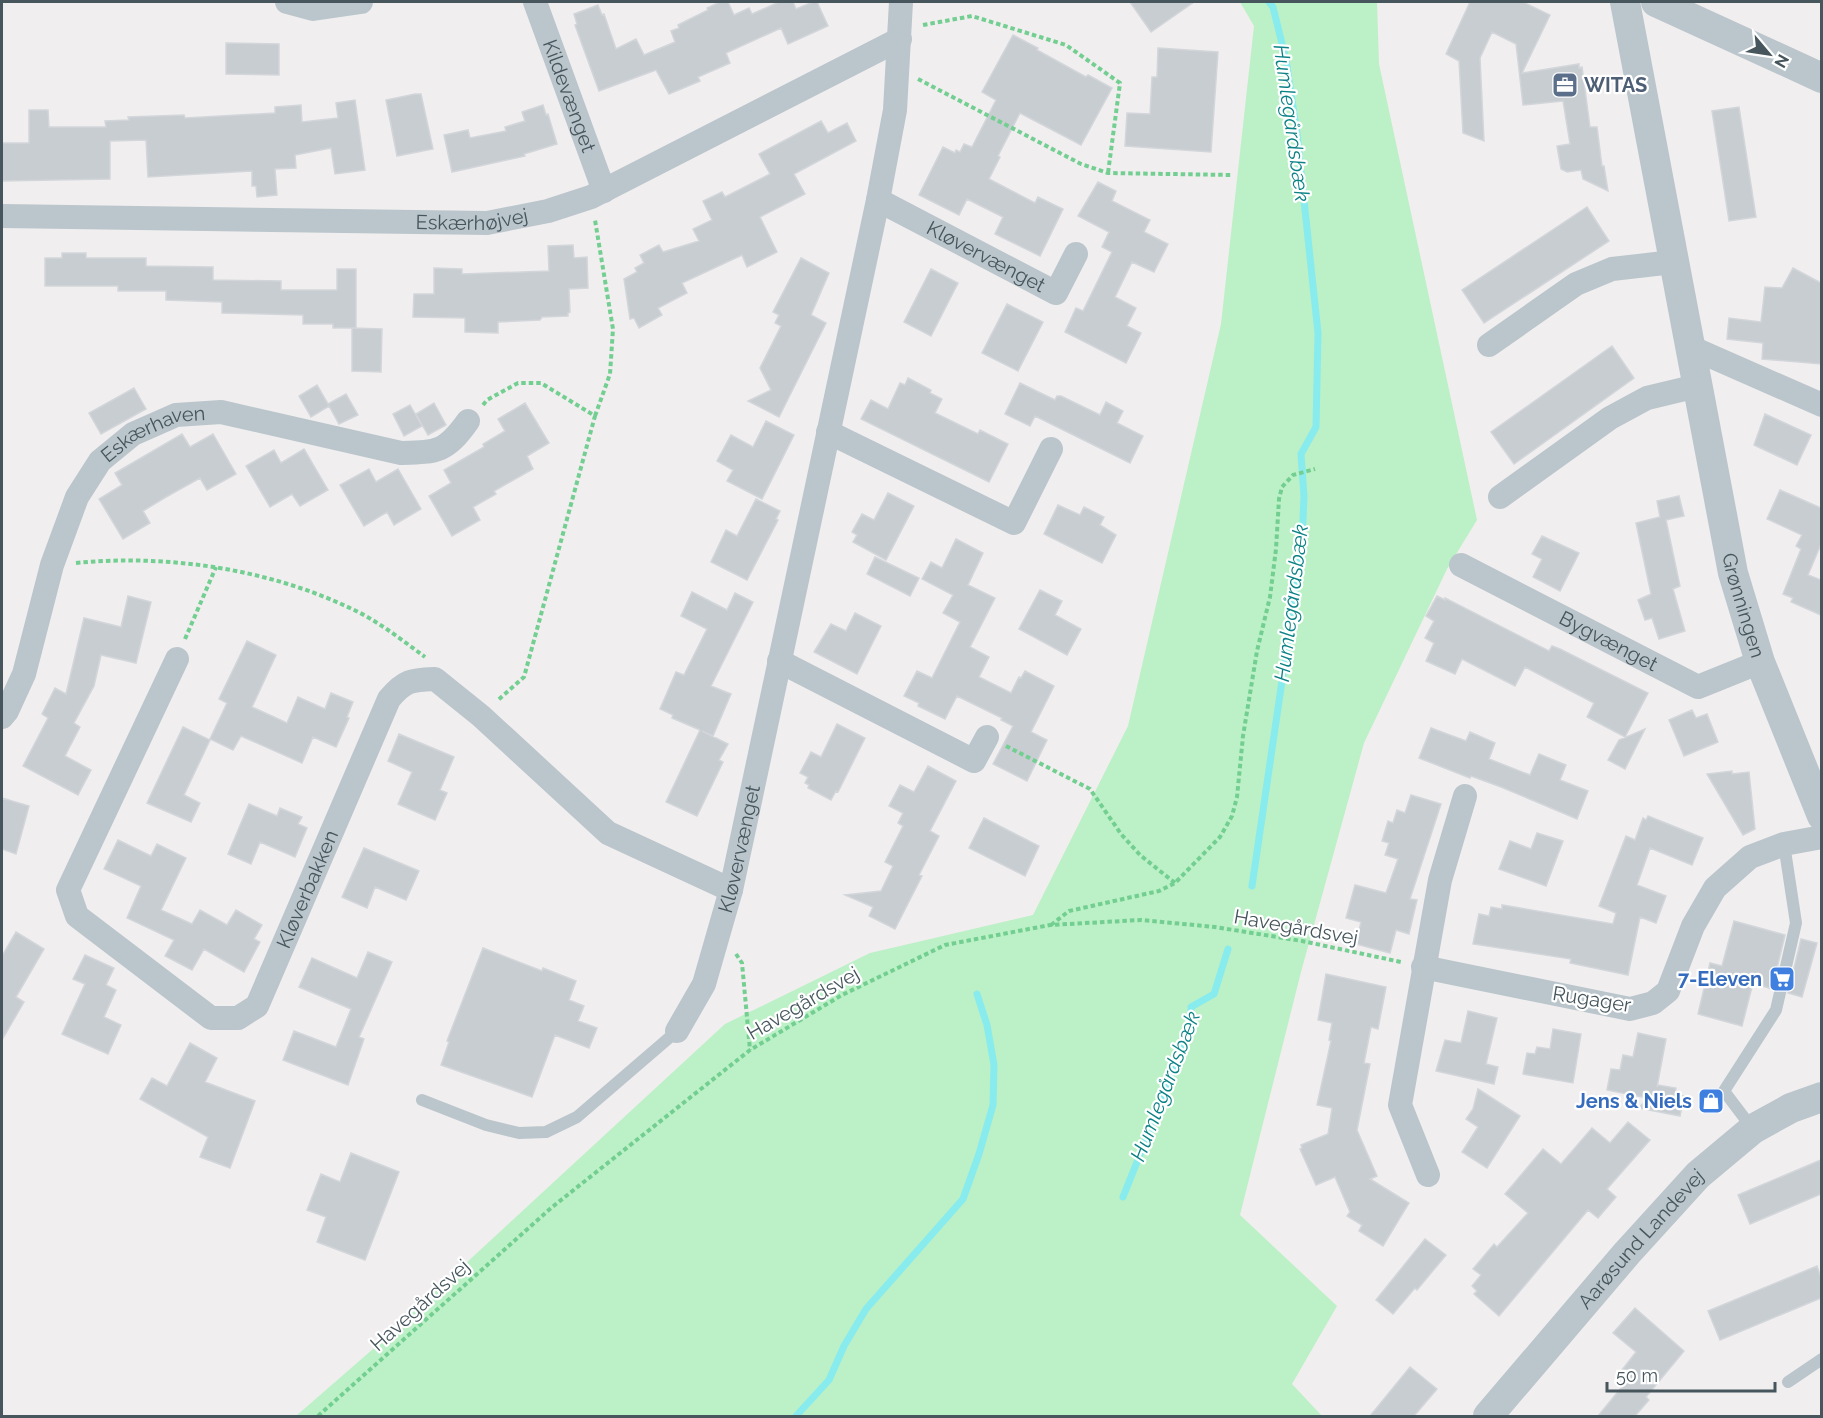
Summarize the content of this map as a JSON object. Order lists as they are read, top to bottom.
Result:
{
  "streets": {
    "street": [
      "Kildevænget",
      "Eskærhøjvej",
      "Kløvervænget",
      "Eskærhaven",
      "Grønningen",
      "Bygvænget",
      "Kløverbakken",
      "Rugager",
      "Aarøsund Landevej"
    ],
    "path": ["Havegårdsvej"]
  },
  "crossings": [
    ["Kildevænget", "Eskærhøjvej"],
    ["Eskærhøjvej", "Kløvervænget"],
    ["Grønningen", "Bygvænget"],
    ["Havegårdsvej", "Rugager"]
  ],
  "water": ["Humlegårdsbæk"],
  "places": {
    "office": ["WITAS"],
    "supermarket": ["7-Eleven"],
    "shop": ["Jens & Niels"]
  },
  "scale_bar": "50 m",
  "north": "bottom right"
}
